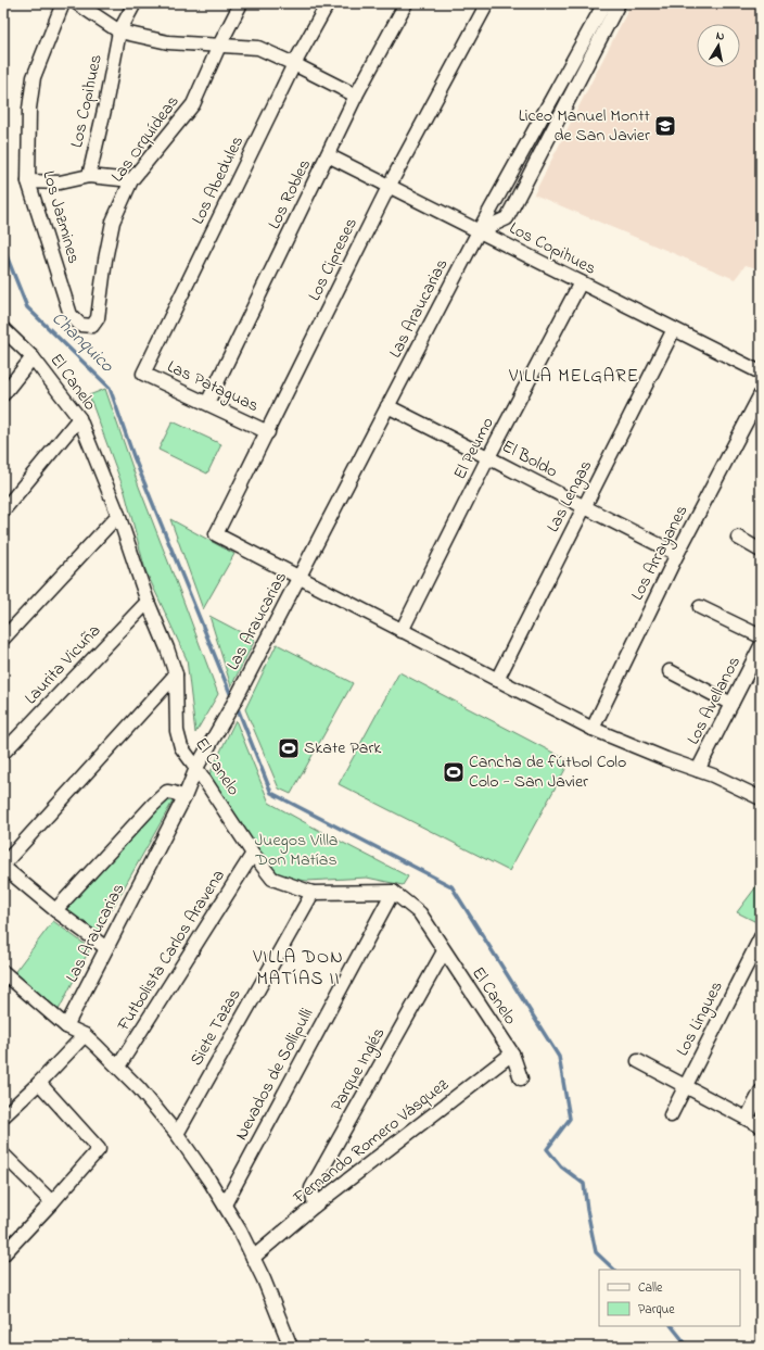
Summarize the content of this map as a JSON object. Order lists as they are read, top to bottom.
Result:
{
  "streets": {
    "street": [
      "Los Copihues",
      "Las Orquídeas",
      "Los Abedules",
      "Los Robles",
      "Los Jazmines",
      "Los Cipreses",
      "Las Araucarias",
      "El Canelo",
      "Las Pataguas",
      "El Peumo",
      "El Boldo",
      "Las Lengas",
      "Los Arrayanes",
      "Laurita Vicuña",
      "Los Avellanos",
      "Futbolista Carlos Aravena",
      "Los Lingues",
      "Siete Tazas",
      "Parque Inglés",
      "Nevados de Sollipulli",
      "Fernando Romero Vásquez"
    ]
  },
  "crossings": [
    ["Los Copihues", "Los Robles"],
    ["Los Copihues", "Los Cipreses"],
    ["Los Copihues", "Las Araucarias"],
    ["Los Copihues", "El Peumo"],
    ["Los Copihues", "Las Lengas"],
    ["Las Orquídeas", "Los Jazmines"],
    ["Los Abedules", "Las Pataguas"],
    ["Los Robles", "Las Pataguas"],
    ["Los Cipreses", "Las Araucarias"],
    ["Los Cipreses", "Las Pataguas"],
    ["Las Araucarias", "El Canelo"],
    ["Las Araucarias", "El Boldo"],
    ["El Canelo", "Laurita Vicuña"],
    ["El Canelo", "Futbolista Carlos Aravena"],
    ["El Canelo", "Siete Tazas"],
    ["El Canelo", "Parque Inglés"],
    ["El Canelo", "Nevados de Sollipulli"],
    ["El Canelo", "Fernando Romero Vásquez"],
    ["El Peumo", "El Boldo"],
    ["El Boldo", "Las Lengas"],
    ["El Boldo", "Los Arrayanes"],
    ["Parque Inglés", "Fernando Romero Vásquez"]
  ],
  "districts": ["VILLA MELGARE", "VILLA DON MATÍAS II"],
  "water": ["Chanquico"],
  "parks": ["Juegos Villa Don Matías"],
  "places": {
    "school or university": ["Liceo Manuel Montt de San Javier"],
    "sports": ["Skate Park", "Cancha de fútbol Colo Colo - San Javier"]
  },
  "legend": ["Calle", "Parque"],
  "north": "top"
}
